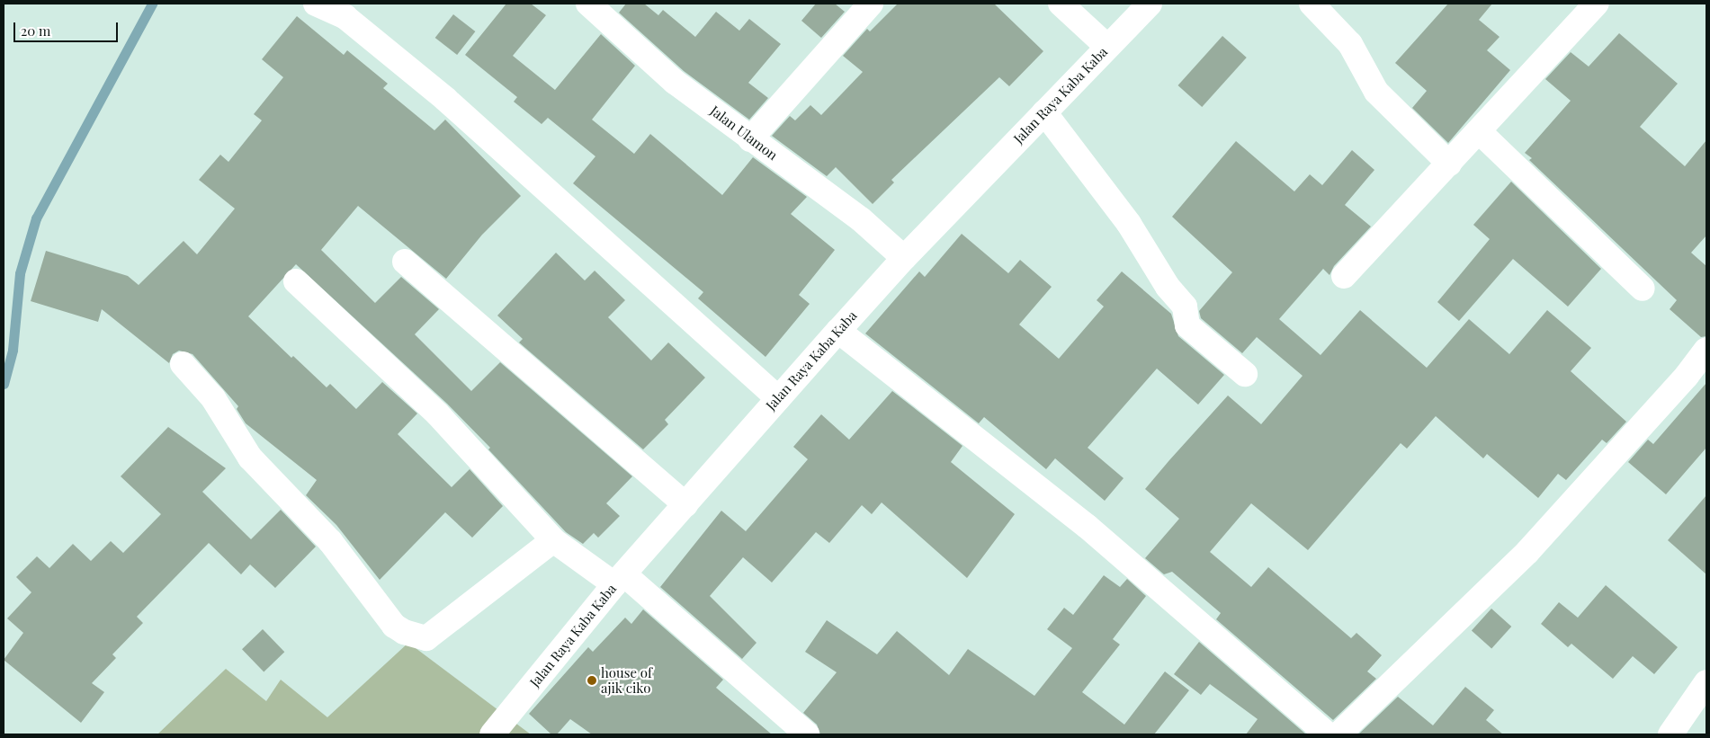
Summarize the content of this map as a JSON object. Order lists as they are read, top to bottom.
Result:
{
  "streets": {
    "street": ["Jalan Raya Kaba Kaba", "Jalan Ulamon"]
  },
  "crossings": [
    ["Jalan Raya Kaba Kaba", "Jalan Ulamon"]
  ],
  "places": ["house of ajik ciko"],
  "scale_bar": "20 m"
}
